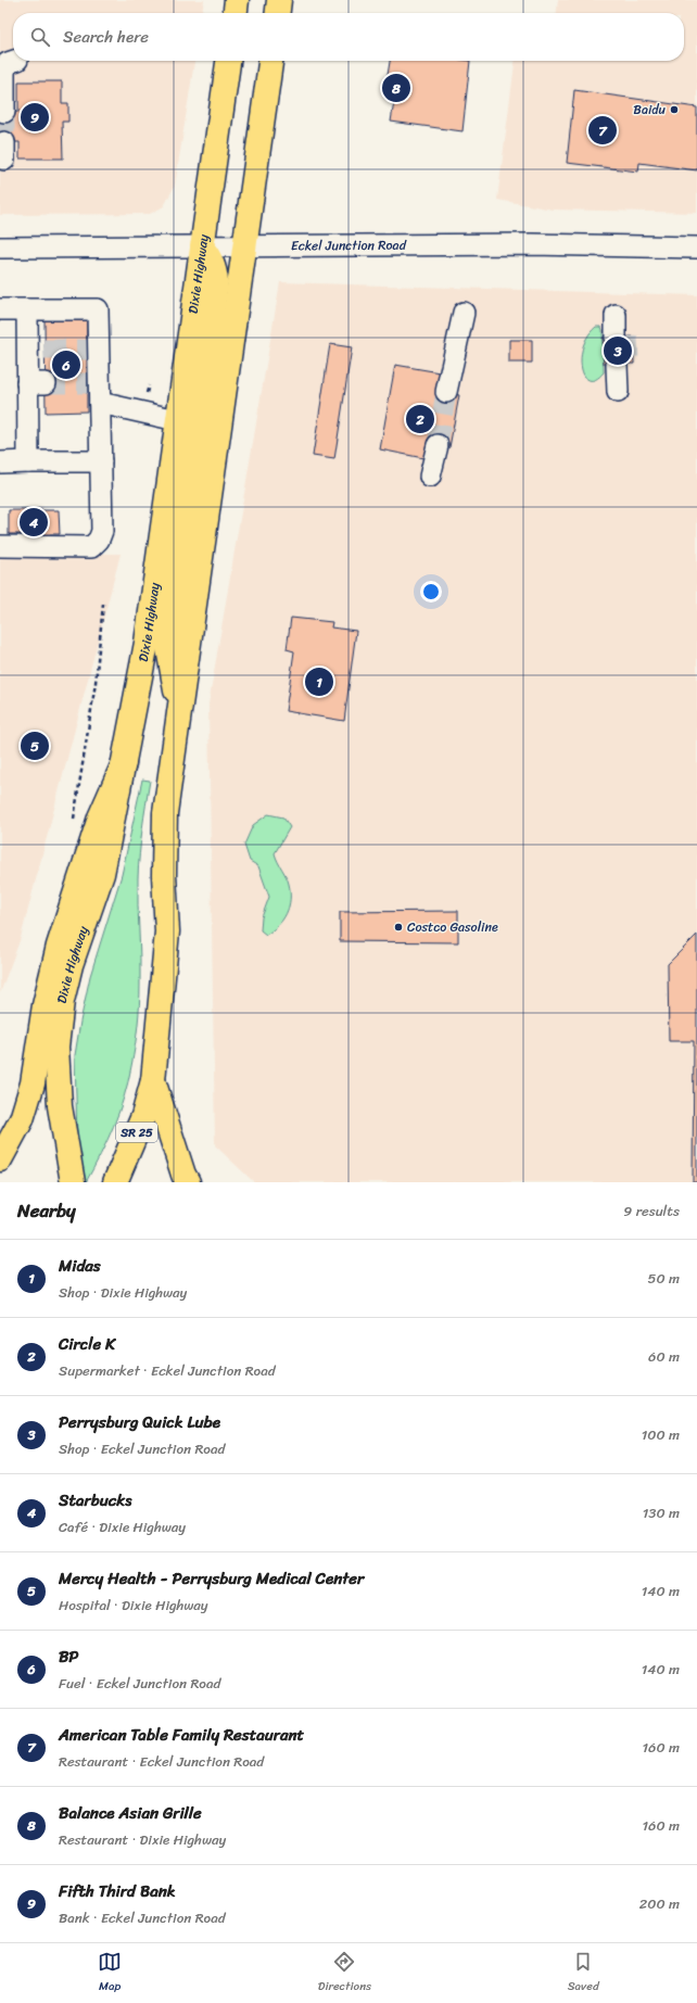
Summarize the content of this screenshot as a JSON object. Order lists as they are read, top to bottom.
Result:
{
  "streets": {
    "main road": ["Dixie Highway", "SR 25"],
    "street": ["Eckel Junction Road"]
  },
  "crossings": [
    ["Eckel Junction Road", "Dixie Highway"]
  ],
  "places": ["Baidu", "Costco Gasoline"],
  "page": {
    "search": "Search here",
    "pins": [
      "8",
      "9",
      "7",
      "3",
      "6",
      "2",
      "4",
      "1",
      "5"
    ],
    "heading": ["Nearby", "9 results"],
    "list": [
      {
        "mark": "1",
        "name": "Midas",
        "note": "Shop · Dixie Highway",
        "value": "50 m"
      },
      {
        "mark": "2",
        "name": "Circle K",
        "note": "Supermarket · Eckel Junction Road",
        "value": "60 m"
      },
      {
        "mark": "3",
        "name": "Perrysburg Quick Lube",
        "note": "Shop · Eckel Junction Road",
        "value": "100 m"
      },
      {
        "mark": "4",
        "name": "Starbucks",
        "note": "Café · Dixie Highway",
        "value": "130 m"
      },
      {
        "mark": "5",
        "name": "Mercy Health - Perrysburg Medical Center",
        "note": "Hospital · Dixie Highway",
        "value": "140 m"
      },
      {
        "mark": "6",
        "name": "BP",
        "note": "Fuel · Eckel Junction Road",
        "value": "140 m"
      },
      {
        "mark": "7",
        "name": "American Table Family Restaurant",
        "note": "Restaurant · Eckel Junction Road",
        "value": "160 m"
      },
      {
        "mark": "8",
        "name": "Balance Asian Grille",
        "note": "Restaurant · Dixie Highway",
        "value": "160 m"
      },
      {
        "mark": "9",
        "name": "Fifth Third Bank",
        "note": "Bank · Eckel Junction Road",
        "value": "200 m"
      }
    ],
    "nav": ["Map", "Directions", "Saved"]
  }
}
